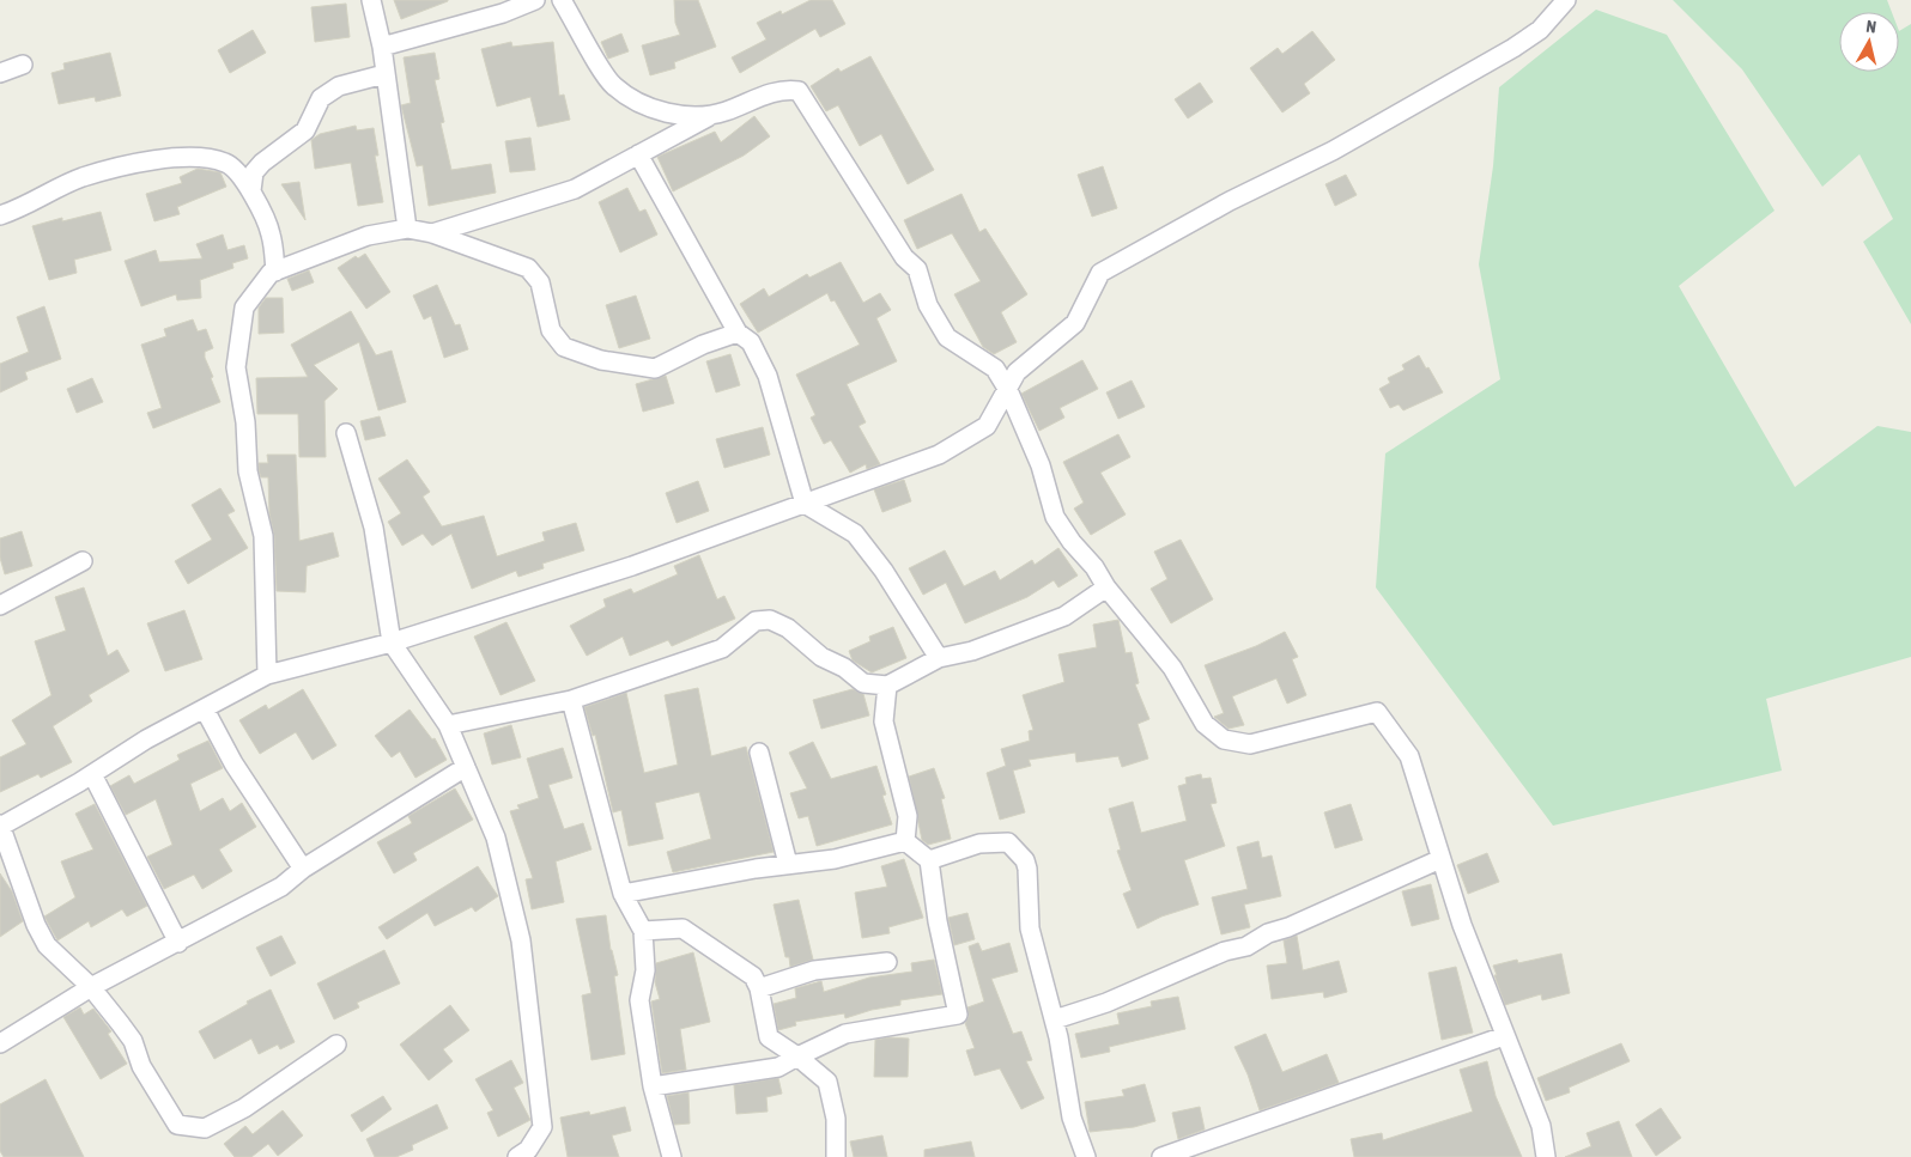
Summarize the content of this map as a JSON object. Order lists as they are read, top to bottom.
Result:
{
  "north": "top"
}
